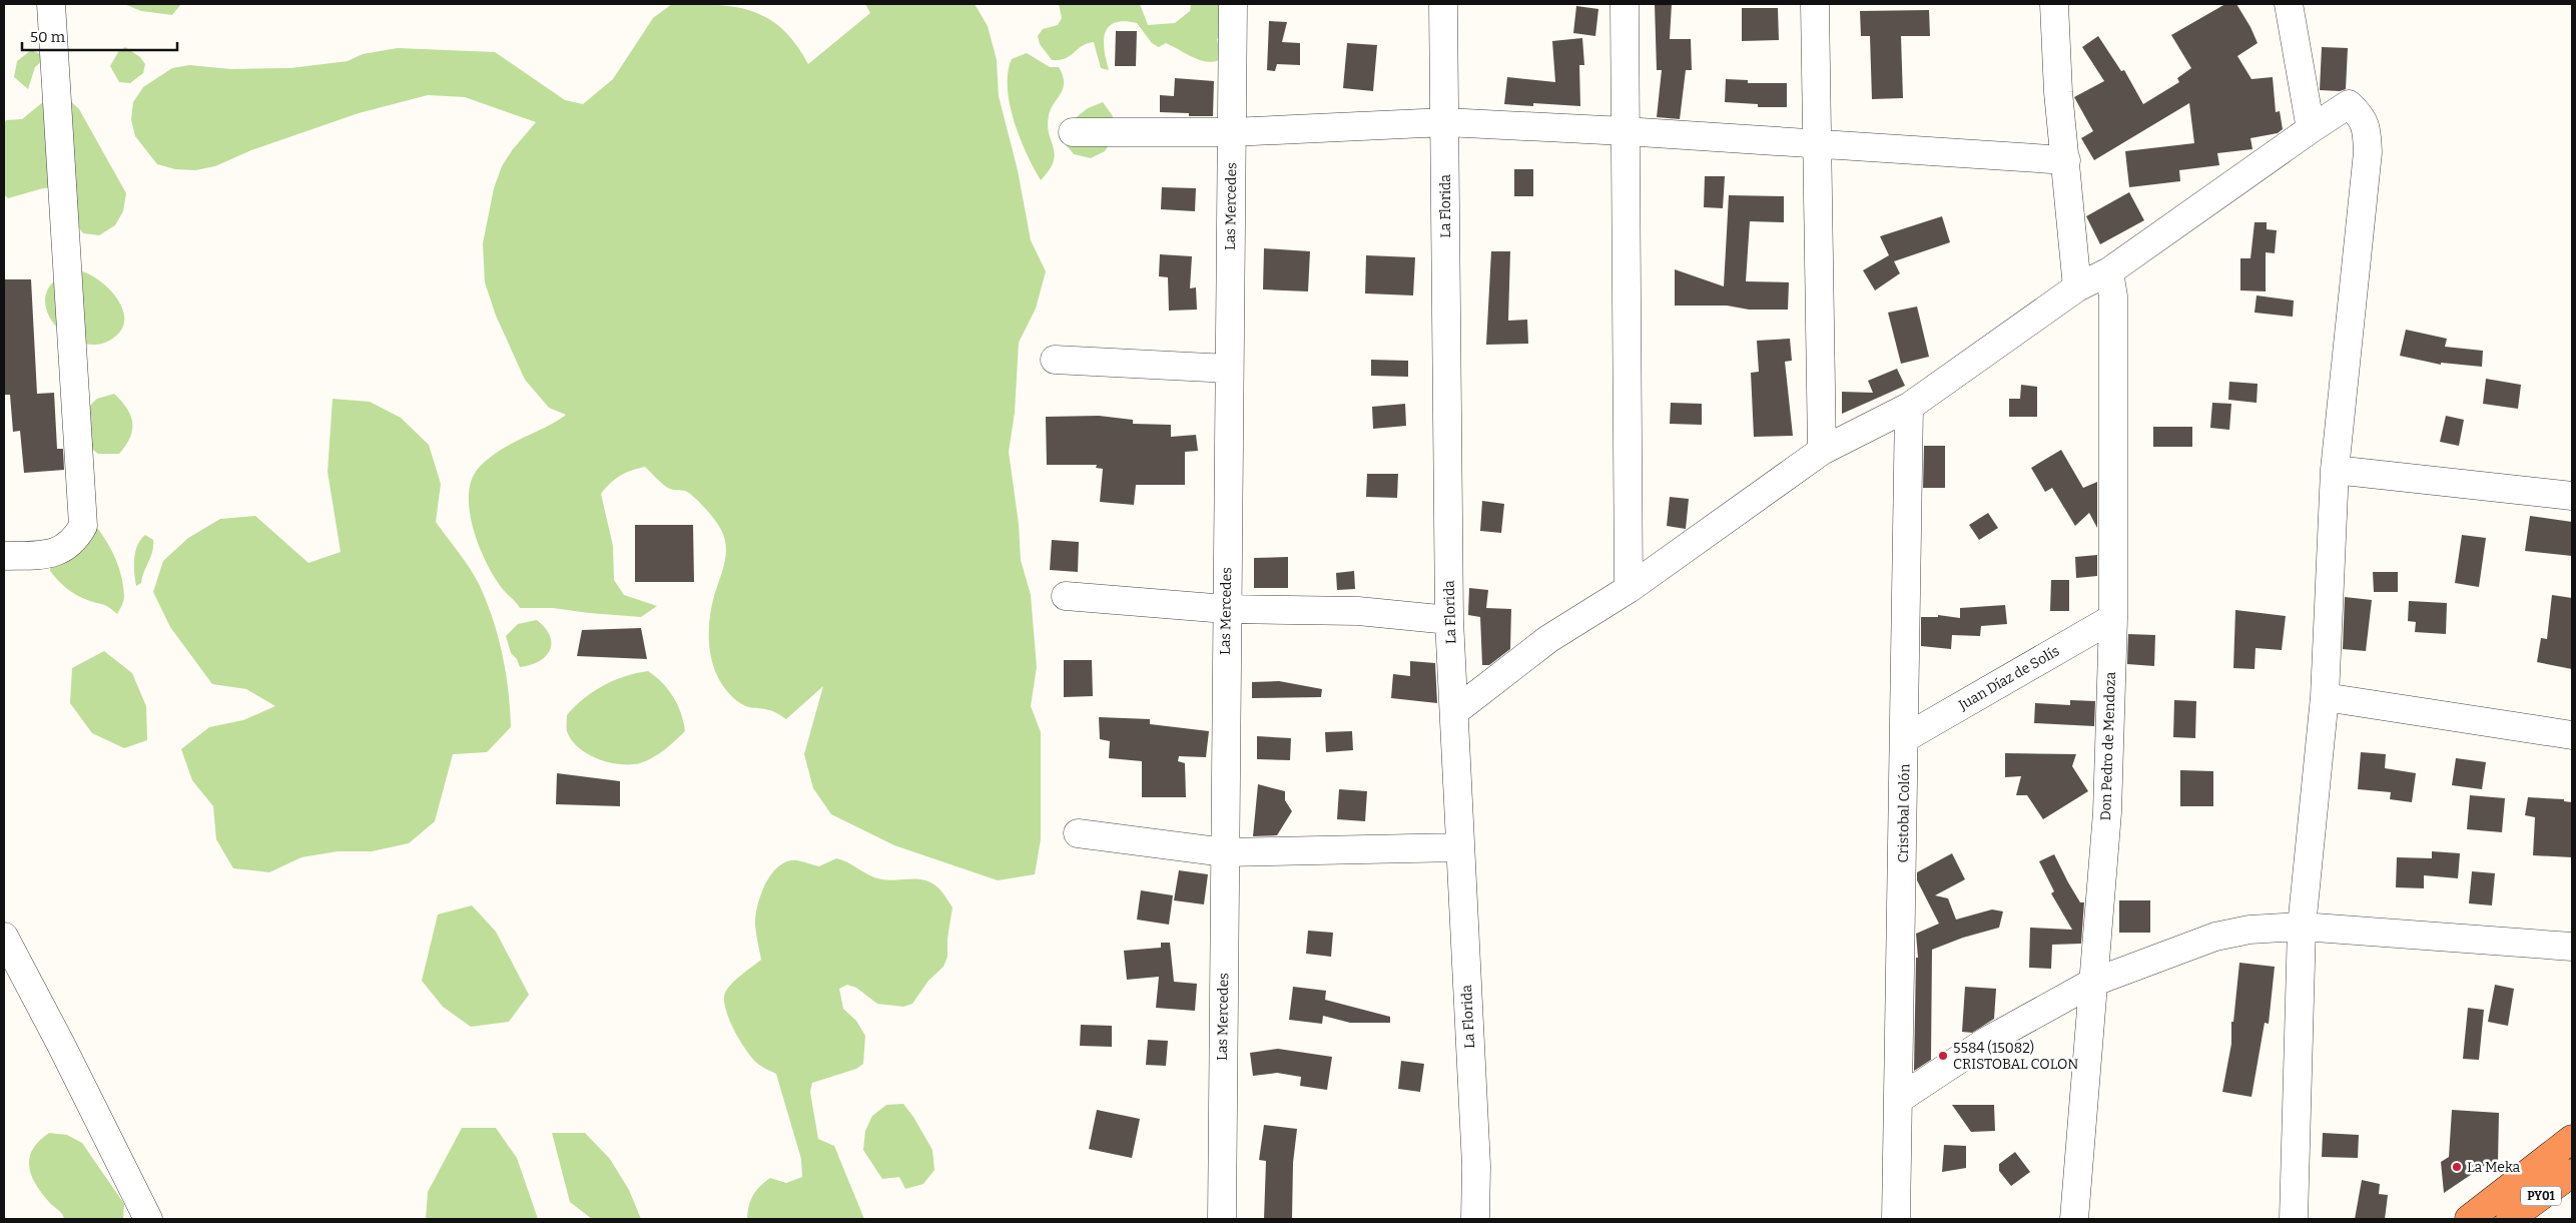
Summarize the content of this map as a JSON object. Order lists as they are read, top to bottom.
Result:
{
  "streets": {
    "highway": ["PY01"],
    "street": [
      "Las Mercedes",
      "La Florida",
      "Juan Díaz de Solís",
      "Don Pedro de Mendoza",
      "Cristobal Colón"
    ]
  },
  "crossings": [
    ["Juan Díaz de Solís", "Don Pedro de Mendoza"],
    ["Juan Díaz de Solís", "Cristobal Colón"]
  ],
  "places": ["5584 (15082) CRISTOBAL COLON", "La Meka"],
  "scale_bar": "50 m"
}
